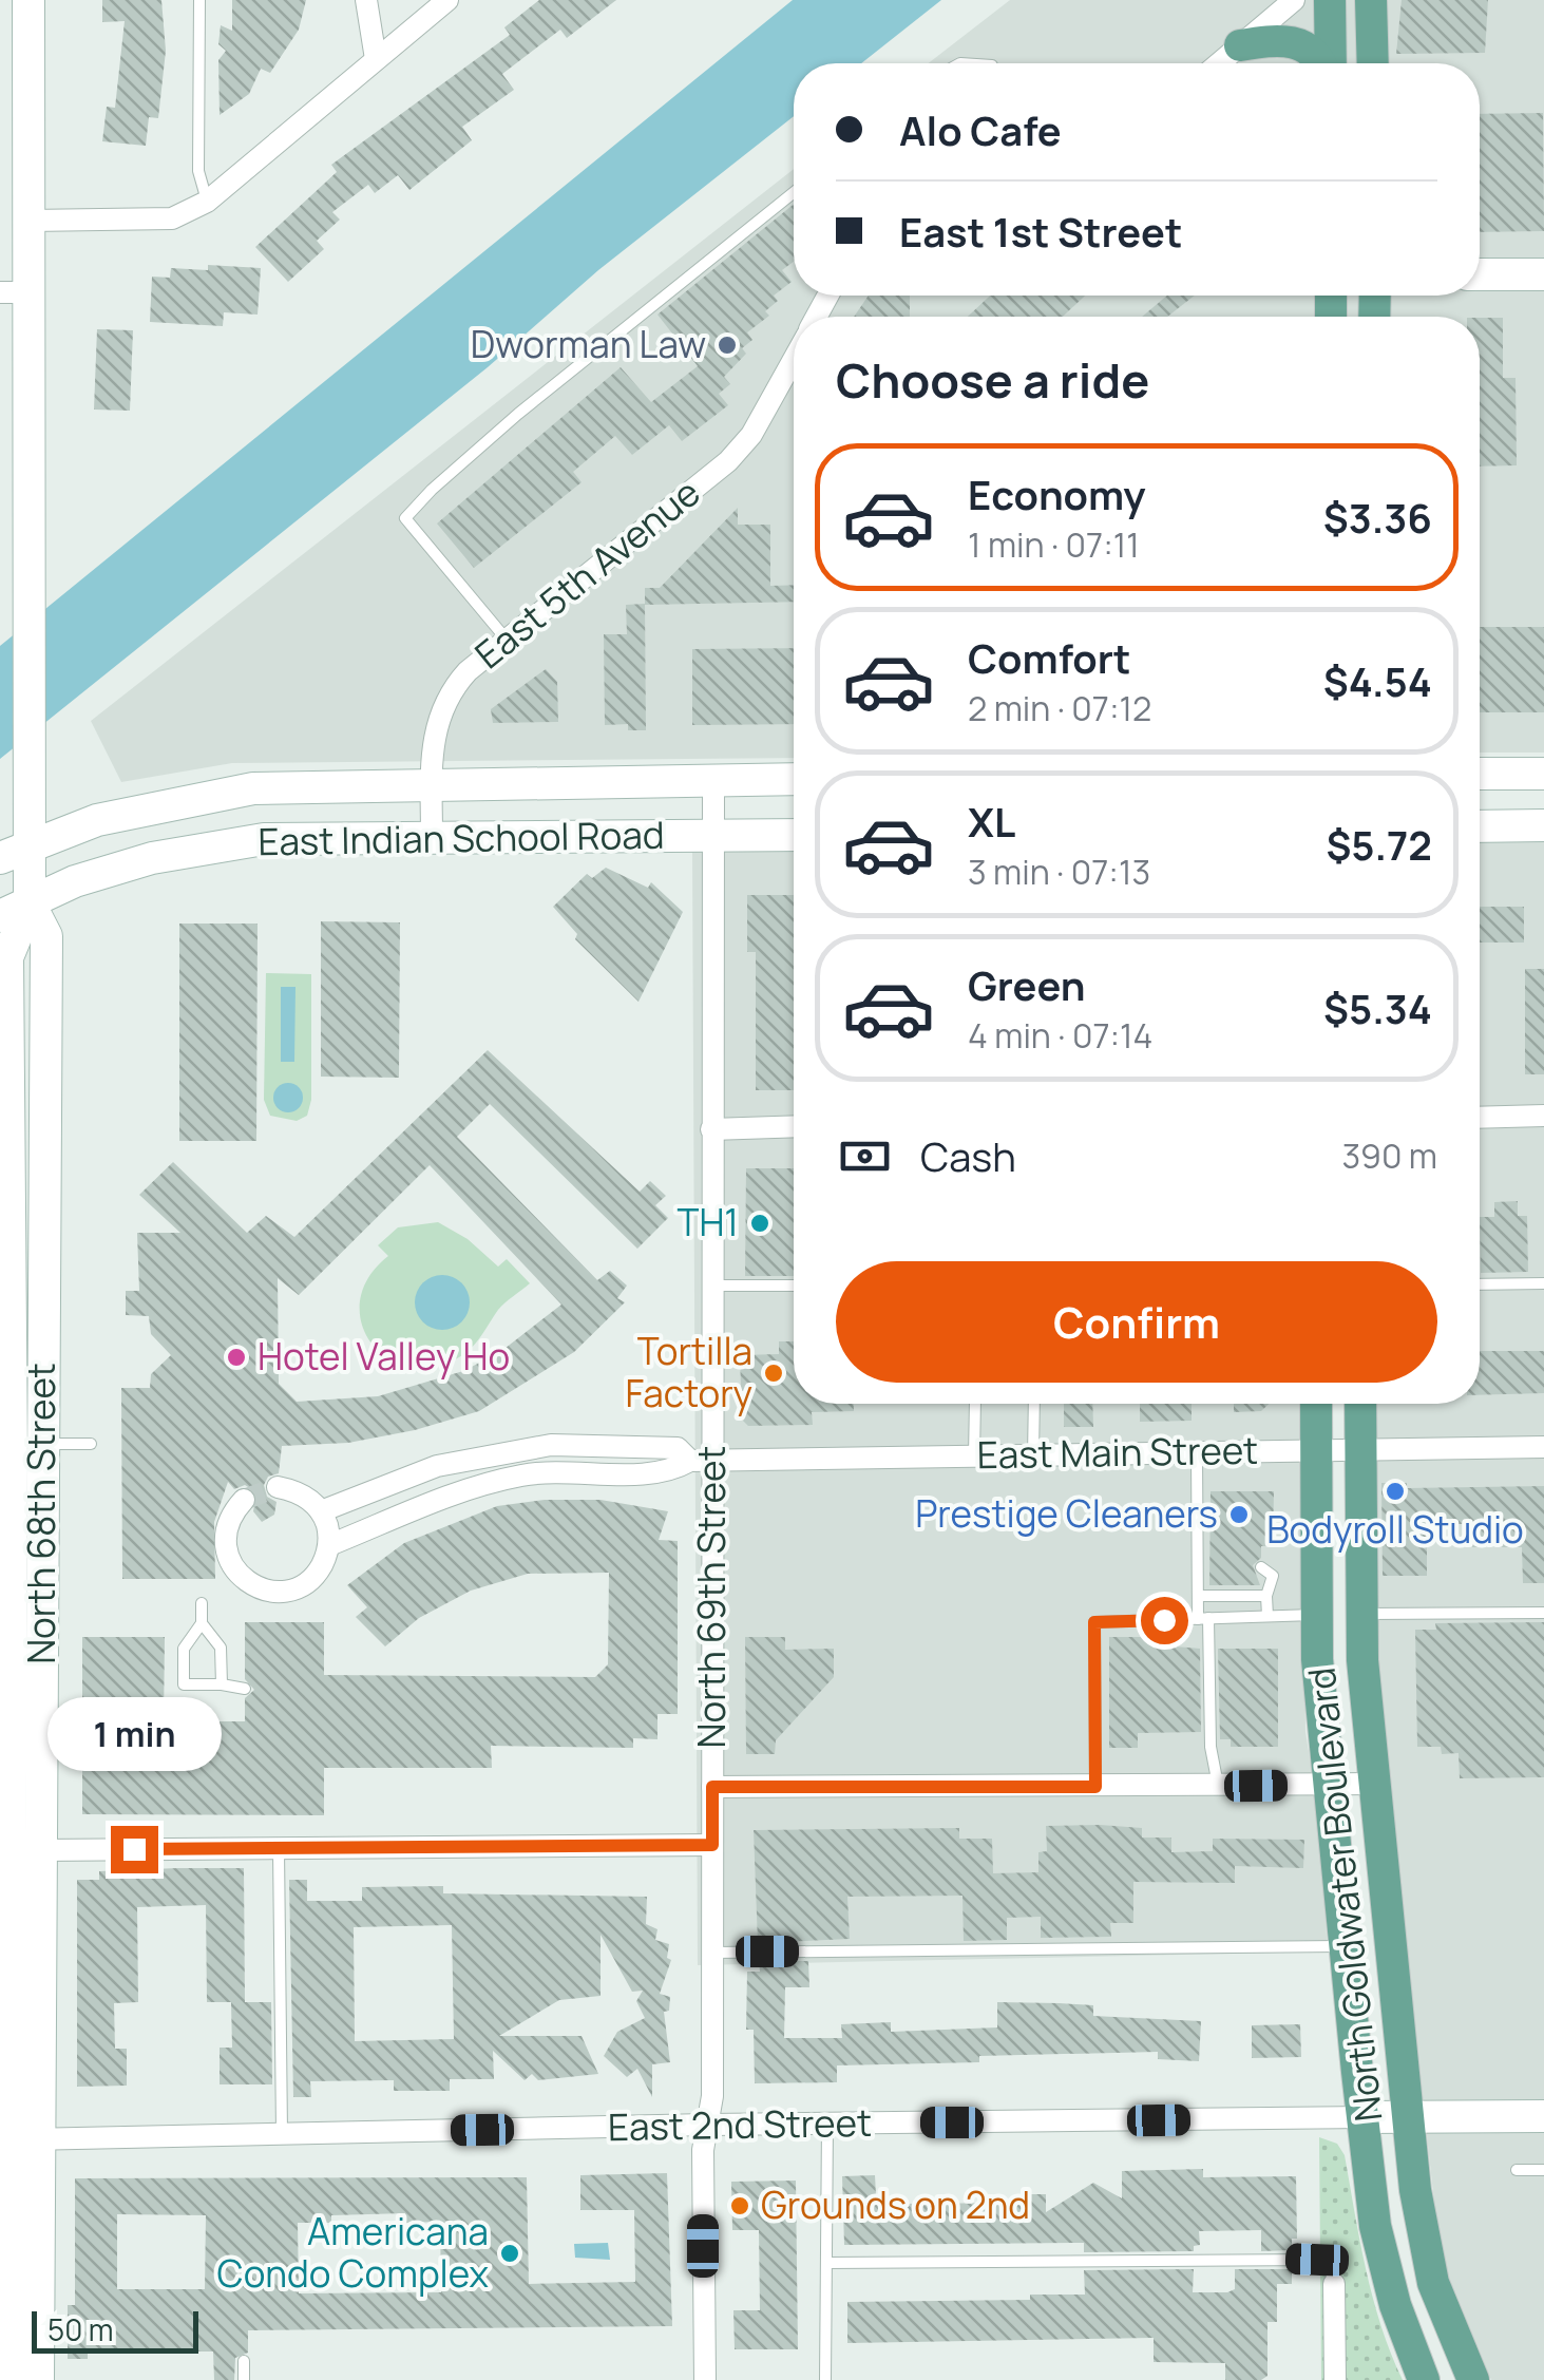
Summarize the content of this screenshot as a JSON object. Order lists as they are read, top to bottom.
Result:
{
  "streets": {
    "main road": [
      "East Indian School Road",
      "North 68th Street",
      "North Goldwater Boulevard",
      "East 2nd Street"
    ],
    "street": ["East 5th Avenue", "East Main Street", "North 69th Street"]
  },
  "crossings": [
    ["East 5th Avenue", "East Indian School Road"],
    ["East Indian School Road", "North 68th Street"],
    ["East Indian School Road", "North 69th Street"],
    ["East Main Street", "North 69th Street"],
    ["East Main Street", "North Goldwater Boulevard"],
    ["North 68th Street", "East 2nd Street"],
    ["North 69th Street", "East 2nd Street"],
    ["North Goldwater Boulevard", "East 2nd Street"]
  ],
  "places": [
    "Dworman Law",
    "TH1",
    "Hotel Valley Ho",
    "Tortilla Factory",
    "Bodyroll Studio",
    "Prestige Cleaners",
    "Grounds on 2nd",
    "Americana Condo Complex"
  ],
  "scale_bar": "50 m",
  "page": {
    "banner": ["Alo Cafe", "East 1st Street"],
    "heading": "Choose a ride",
    "list": [
      {
        "name": "Economy",
        "note": "1 min · 07:11",
        "value": "$3.36"
      },
      {
        "name": "Comfort",
        "note": "2 min · 07:12",
        "value": "$4.54"
      },
      {
        "name": "XL",
        "note": "3 min · 07:13",
        "value": "$5.72"
      },
      {
        "name": "Green",
        "note": "4 min · 07:14",
        "value": "$5.34"
      }
    ],
    "pay": ["Cash", "390 m"],
    "buttons": "Confirm",
    "bubble": "1 min",
    "scale": "50 m"
  }
}
